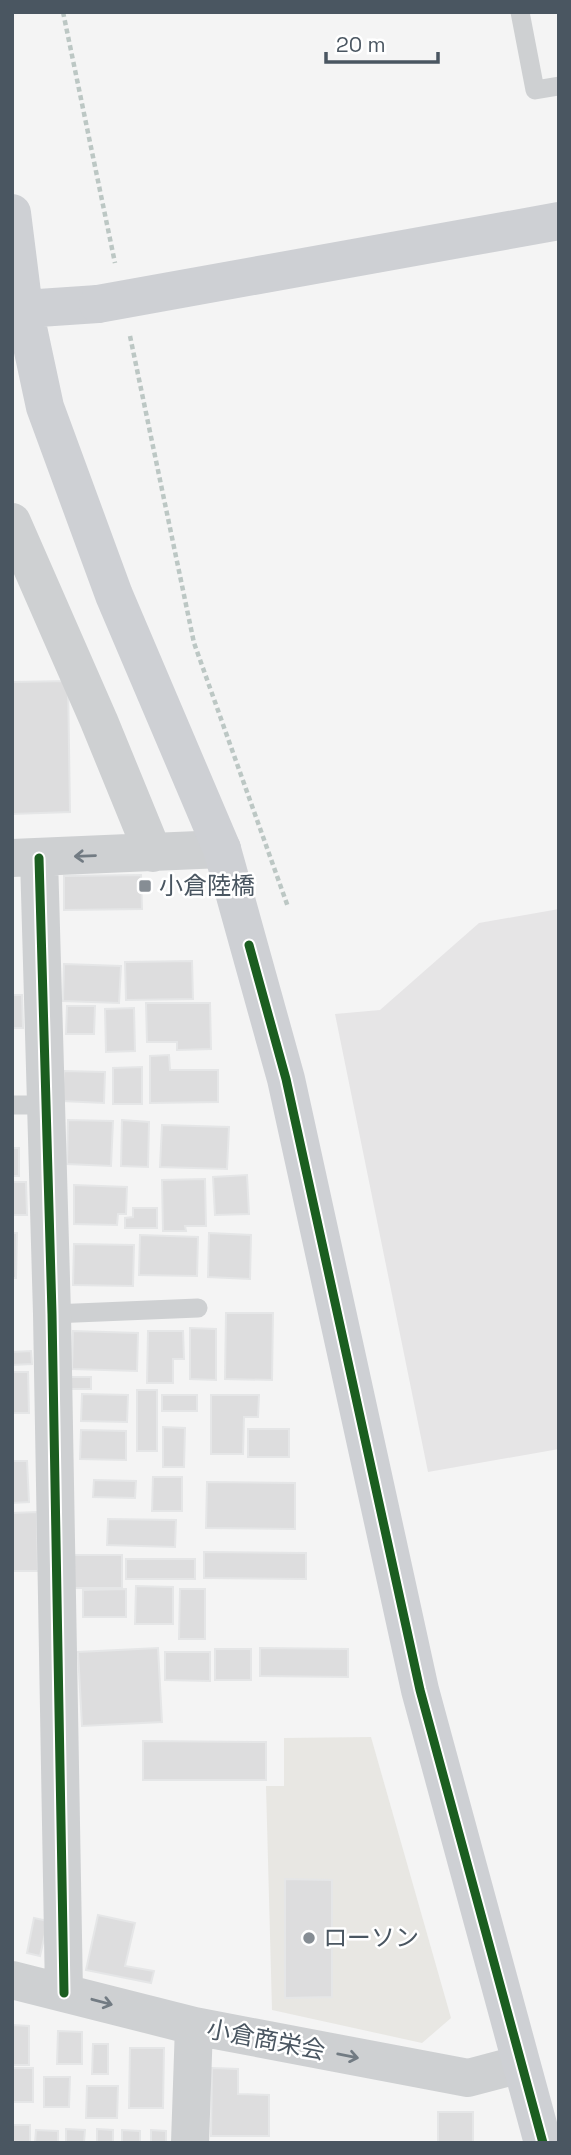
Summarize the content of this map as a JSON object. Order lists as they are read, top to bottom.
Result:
{
  "streets": {
    "street": ["小倉商栄会"]
  },
  "one_way": ["小倉商栄会"],
  "places": {
    "transit": ["小倉陸橋"],
    "other": ["ローソン"]
  },
  "scale_bar": "20 m"
}
